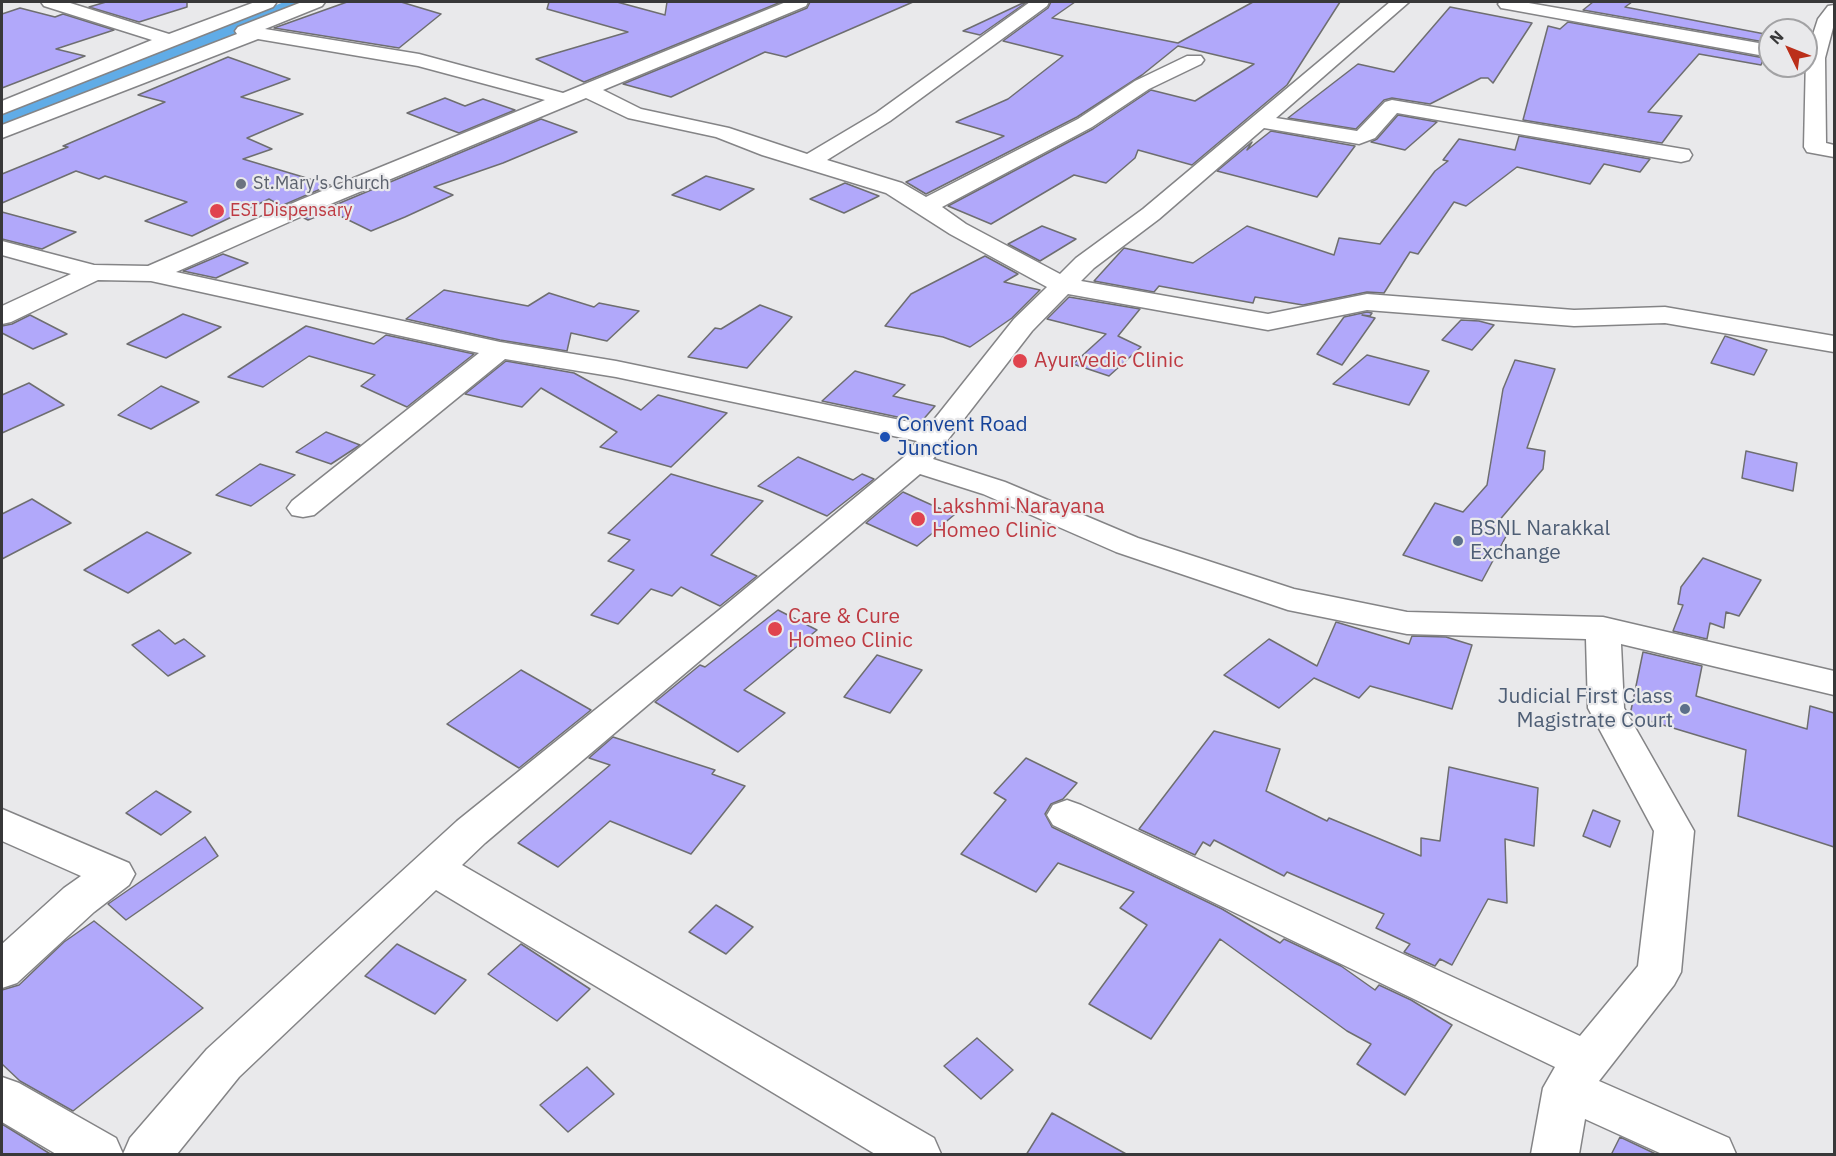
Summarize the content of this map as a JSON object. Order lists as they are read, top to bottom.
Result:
{
  "places": [
    "St.Mary's Church",
    "ESI Dispensary",
    "Ayurvedic Clinic",
    "Convent Road Junction",
    "Lakshmi Narayana Homeo Clinic",
    "BSNL Narakkal Exchange",
    "Care & Cure Homeo Clinic",
    "Judicial First Class Magistrate Court"
  ],
  "north": "top left"
}
